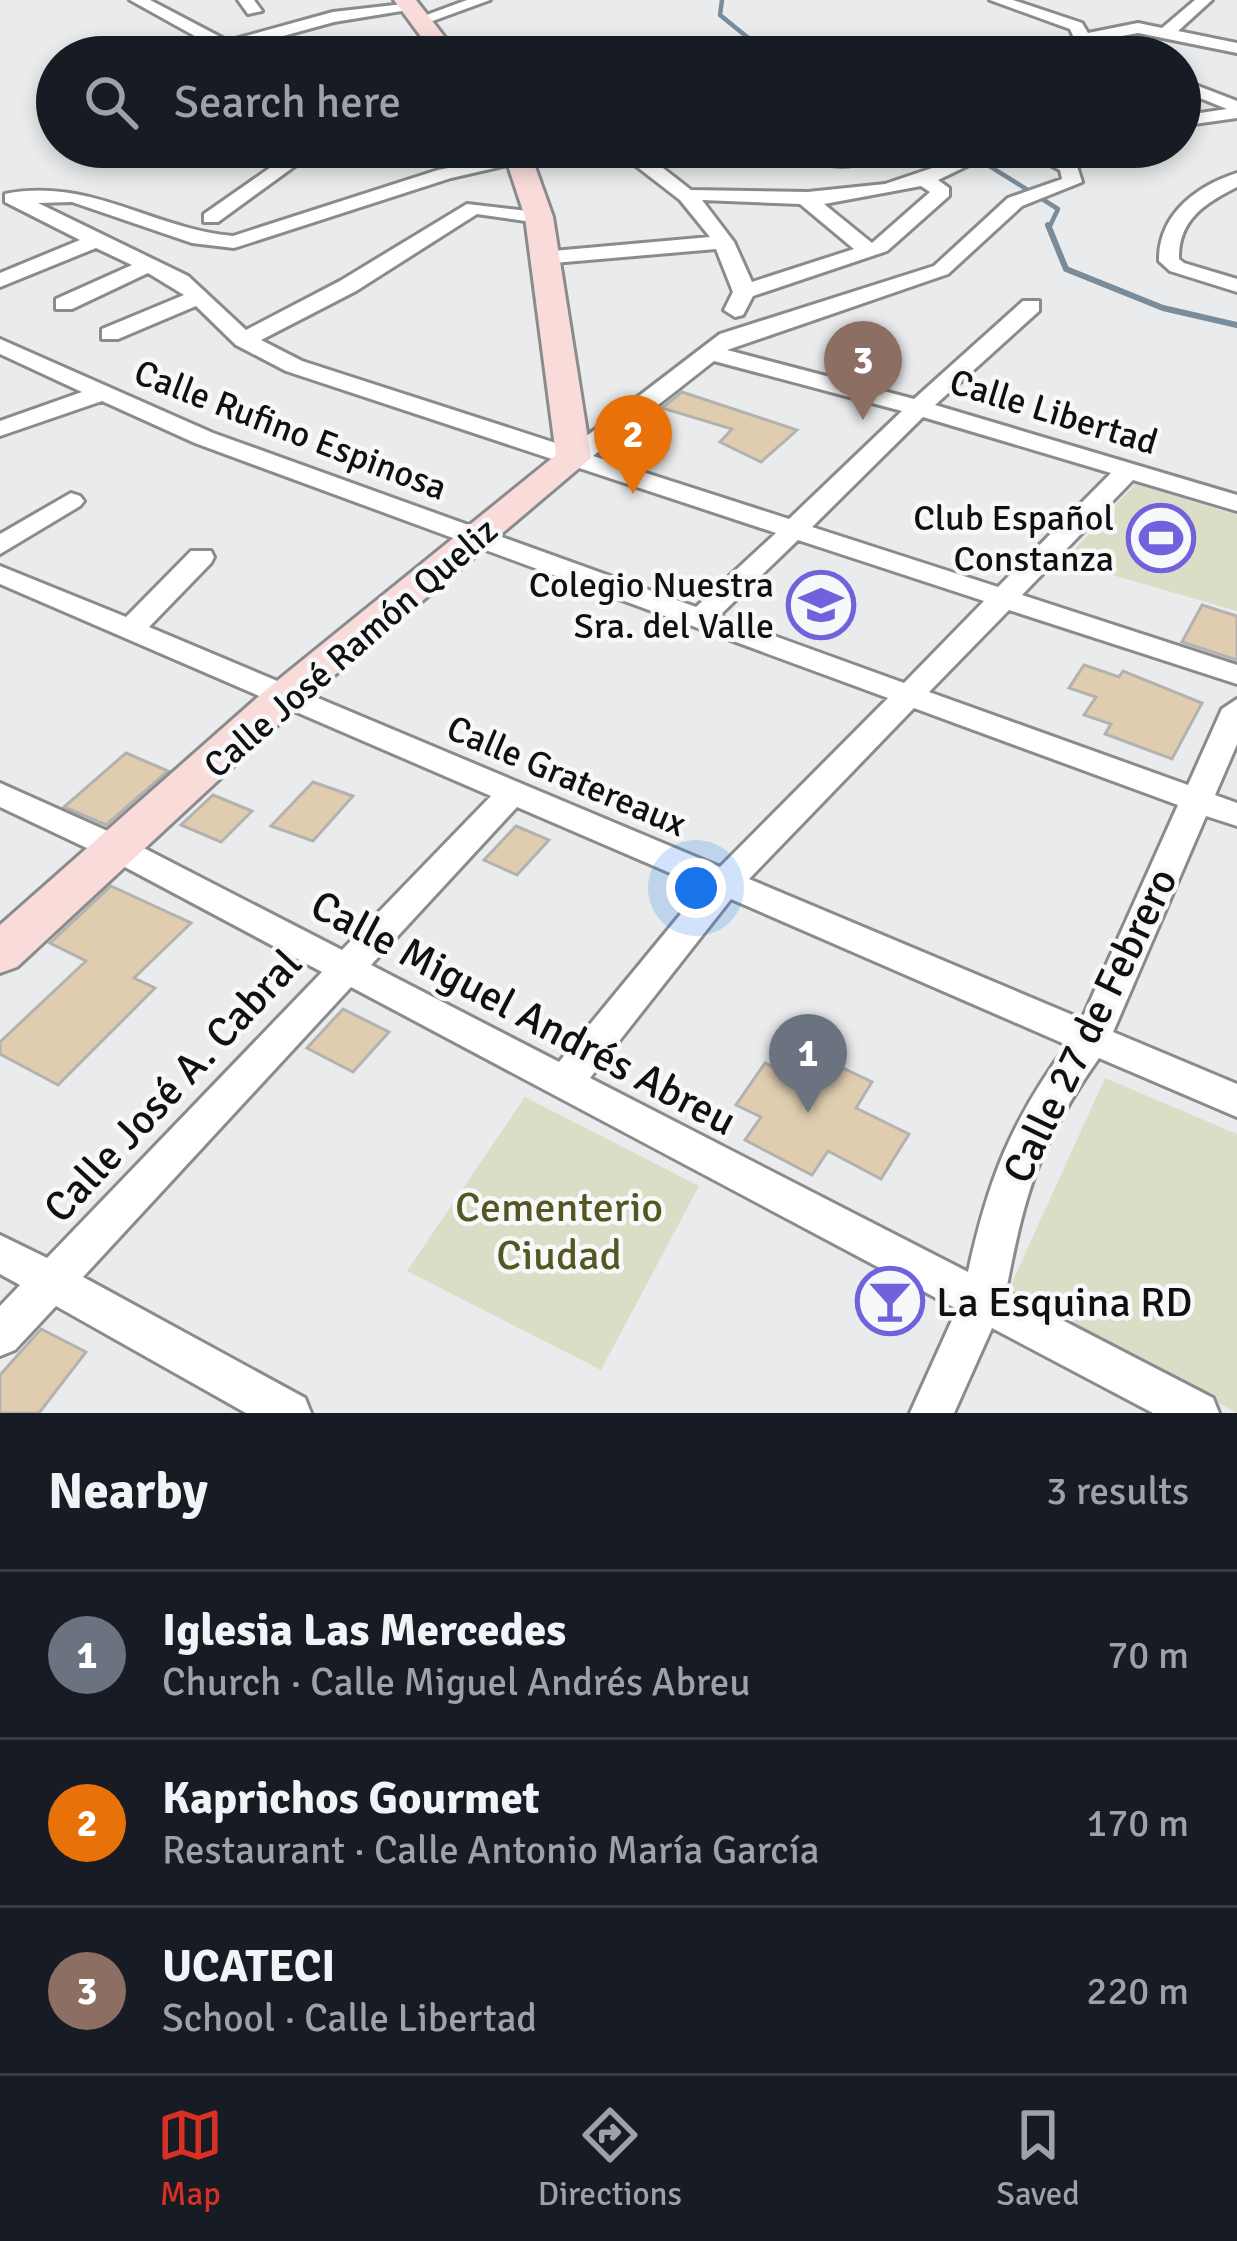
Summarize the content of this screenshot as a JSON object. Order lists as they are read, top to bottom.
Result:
{
  "streets": {
    "street": [
      "Calle Libertad",
      "Calle Rufino Espinosa",
      "Calle José Ramón Queliz",
      "Calle Gratereaux",
      "Calle Miguel Andrés Abreu",
      "Calle 27 de Febrero",
      "Calle José A. Cabral"
    ]
  },
  "crossings": [
    ["Calle Libertad", "Calle José Ramón Queliz"],
    ["Calle Rufino Espinosa", "Calle José Ramón Queliz"],
    ["Calle Rufino Espinosa", "Calle 27 de Febrero"],
    ["Calle José Ramón Queliz", "Calle Gratereaux"],
    ["Calle José Ramón Queliz", "Calle Miguel Andrés Abreu"],
    ["Calle Gratereaux", "Calle 27 de Febrero"],
    ["Calle Gratereaux", "Calle José A. Cabral"],
    ["Calle Miguel Andrés Abreu", "Calle 27 de Febrero"],
    ["Calle Miguel Andrés Abreu", "Calle José A. Cabral"]
  ],
  "parks": ["Cementerio Ciudad"],
  "places": {
    "sports": ["Club Español Constanza"],
    "school or university": ["Colegio Nuestra Sra. del Valle"],
    "bar": ["La Esquina RD"]
  },
  "page": {
    "search": "Search here",
    "pins": ["3", "2", "1"],
    "heading": ["Nearby", "3 results"],
    "list": [
      {
        "mark": "1",
        "name": "Iglesia Las Mercedes",
        "note": "Church · Calle Miguel Andrés Abreu",
        "value": "70 m"
      },
      {
        "mark": "2",
        "name": "Kaprichos Gourmet",
        "note": "Restaurant · Calle Antonio María García",
        "value": "170 m"
      },
      {
        "mark": "3",
        "name": "UCATECI",
        "note": "School · Calle Libertad",
        "value": "220 m"
      }
    ],
    "nav": ["Map", "Directions", "Saved"]
  }
}
